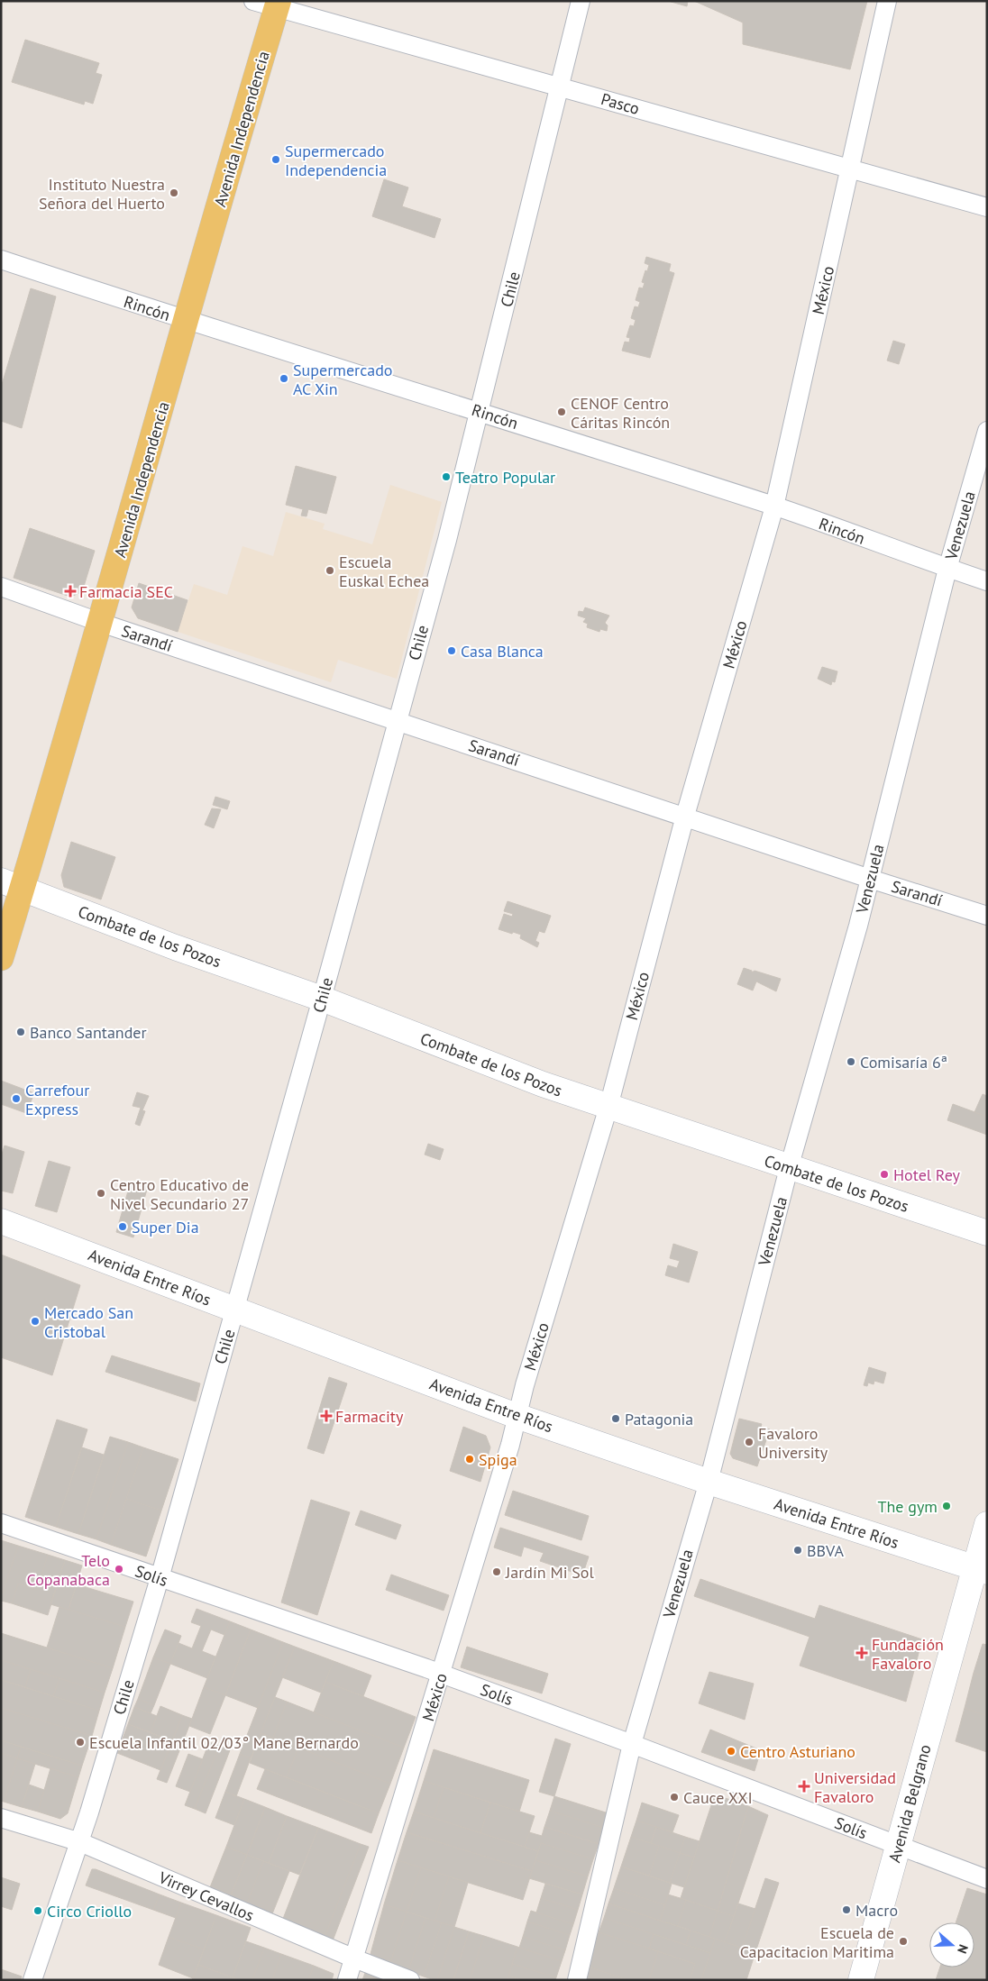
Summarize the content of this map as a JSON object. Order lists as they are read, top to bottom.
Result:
{
  "streets": {
    "main road": [
      "Avenida Independencia",
      "Combate de los Pozos",
      "Avenida Entre Ríos",
      "Avenida Belgrano"
    ],
    "street": [
      "Pasco",
      "Chile",
      "México",
      "Rincón",
      "Venezuela",
      "Sarandí",
      "Solís",
      "Virrey Cevallos"
    ]
  },
  "crossings": [
    ["Pasco", "Avenida Independencia"],
    ["Pasco", "Chile"],
    ["Pasco", "México"],
    ["Avenida Independencia", "Rincón"],
    ["Avenida Independencia", "Sarandí"],
    ["Avenida Independencia", "Combate de los Pozos"],
    ["Chile", "Rincón"],
    ["Chile", "Sarandí"],
    ["Chile", "Combate de los Pozos"],
    ["Chile", "Avenida Entre Ríos"],
    ["Chile", "Solís"],
    ["Chile", "Virrey Cevallos"],
    ["México", "Rincón"],
    ["México", "Sarandí"],
    ["México", "Combate de los Pozos"],
    ["México", "Avenida Entre Ríos"],
    ["México", "Solís"],
    ["México", "Virrey Cevallos"],
    ["Rincón", "Venezuela"],
    ["Venezuela", "Sarandí"],
    ["Venezuela", "Combate de los Pozos"],
    ["Venezuela", "Avenida Entre Ríos"],
    ["Venezuela", "Solís"],
    ["Avenida Entre Ríos", "Avenida Belgrano"],
    ["Solís", "Avenida Belgrano"]
  ],
  "places": {
    "other": [
      "Supermercado Independencia",
      "Instituto Nuestra Señora del Huerto",
      "Supermercado AC Xin",
      "CENOF Centro Cáritas Rincón",
      "Teatro Popular",
      "Escuela Euskal Echea",
      "Casa Blanca",
      "Banco Santander",
      "Comisaría 6ª",
      "Carrefour Express",
      "Hotel Rey",
      "Centro Educativo de Nivel Secundario 27",
      "Super Dia",
      "Mercado San Cristobal",
      "Patagonia",
      "Favaloro University",
      "Spiga",
      "The gym",
      "BBVA",
      "Telo Copanabaca",
      "Jardín Mi Sol",
      "Escuela Infantil 02/03° Mane Bernardo",
      "Centro Asturiano",
      "Cauce XXI",
      "Macro",
      "Circo Criollo",
      "Escuela de Capacitacion Maritima"
    ],
    "health": [
      "Farmacia SEC",
      "Farmacity",
      "Fundación Favaloro",
      "Universidad Favaloro"
    ]
  },
  "north": "right"
}
